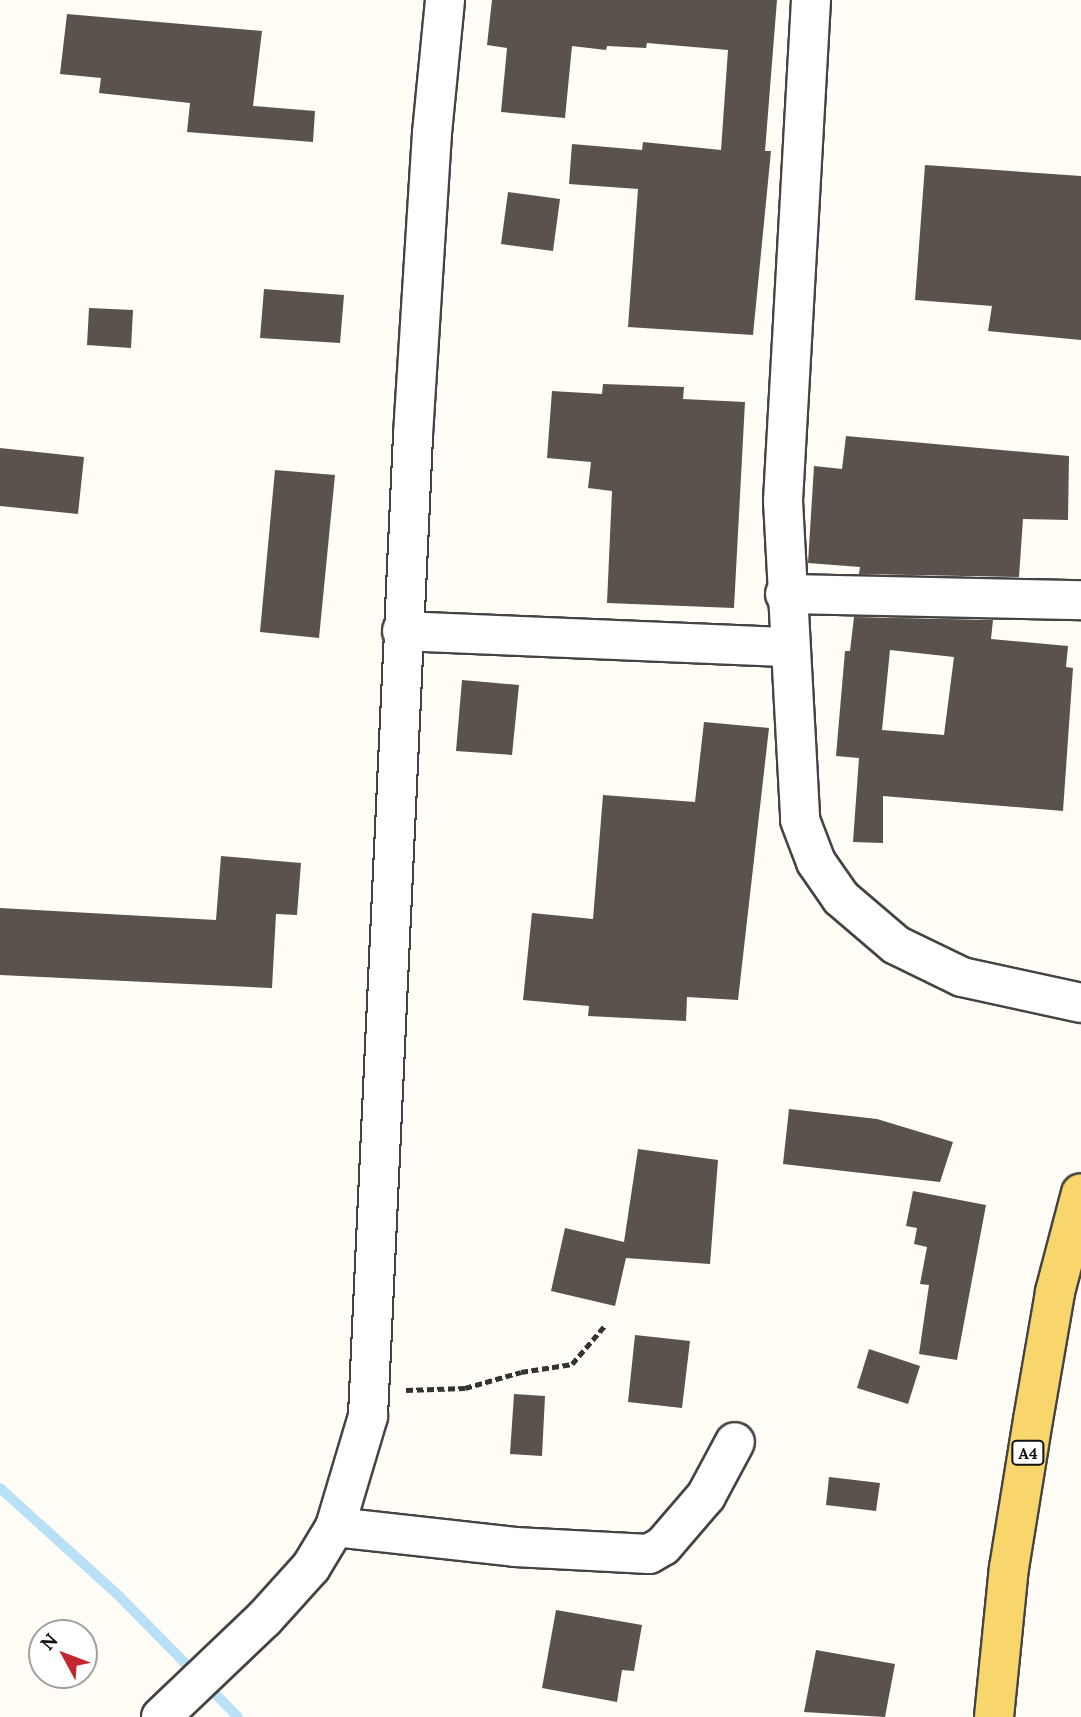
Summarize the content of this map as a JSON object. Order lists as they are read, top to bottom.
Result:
{
  "streets": {
    "main road": ["A4"]
  },
  "north": "top left"
}
